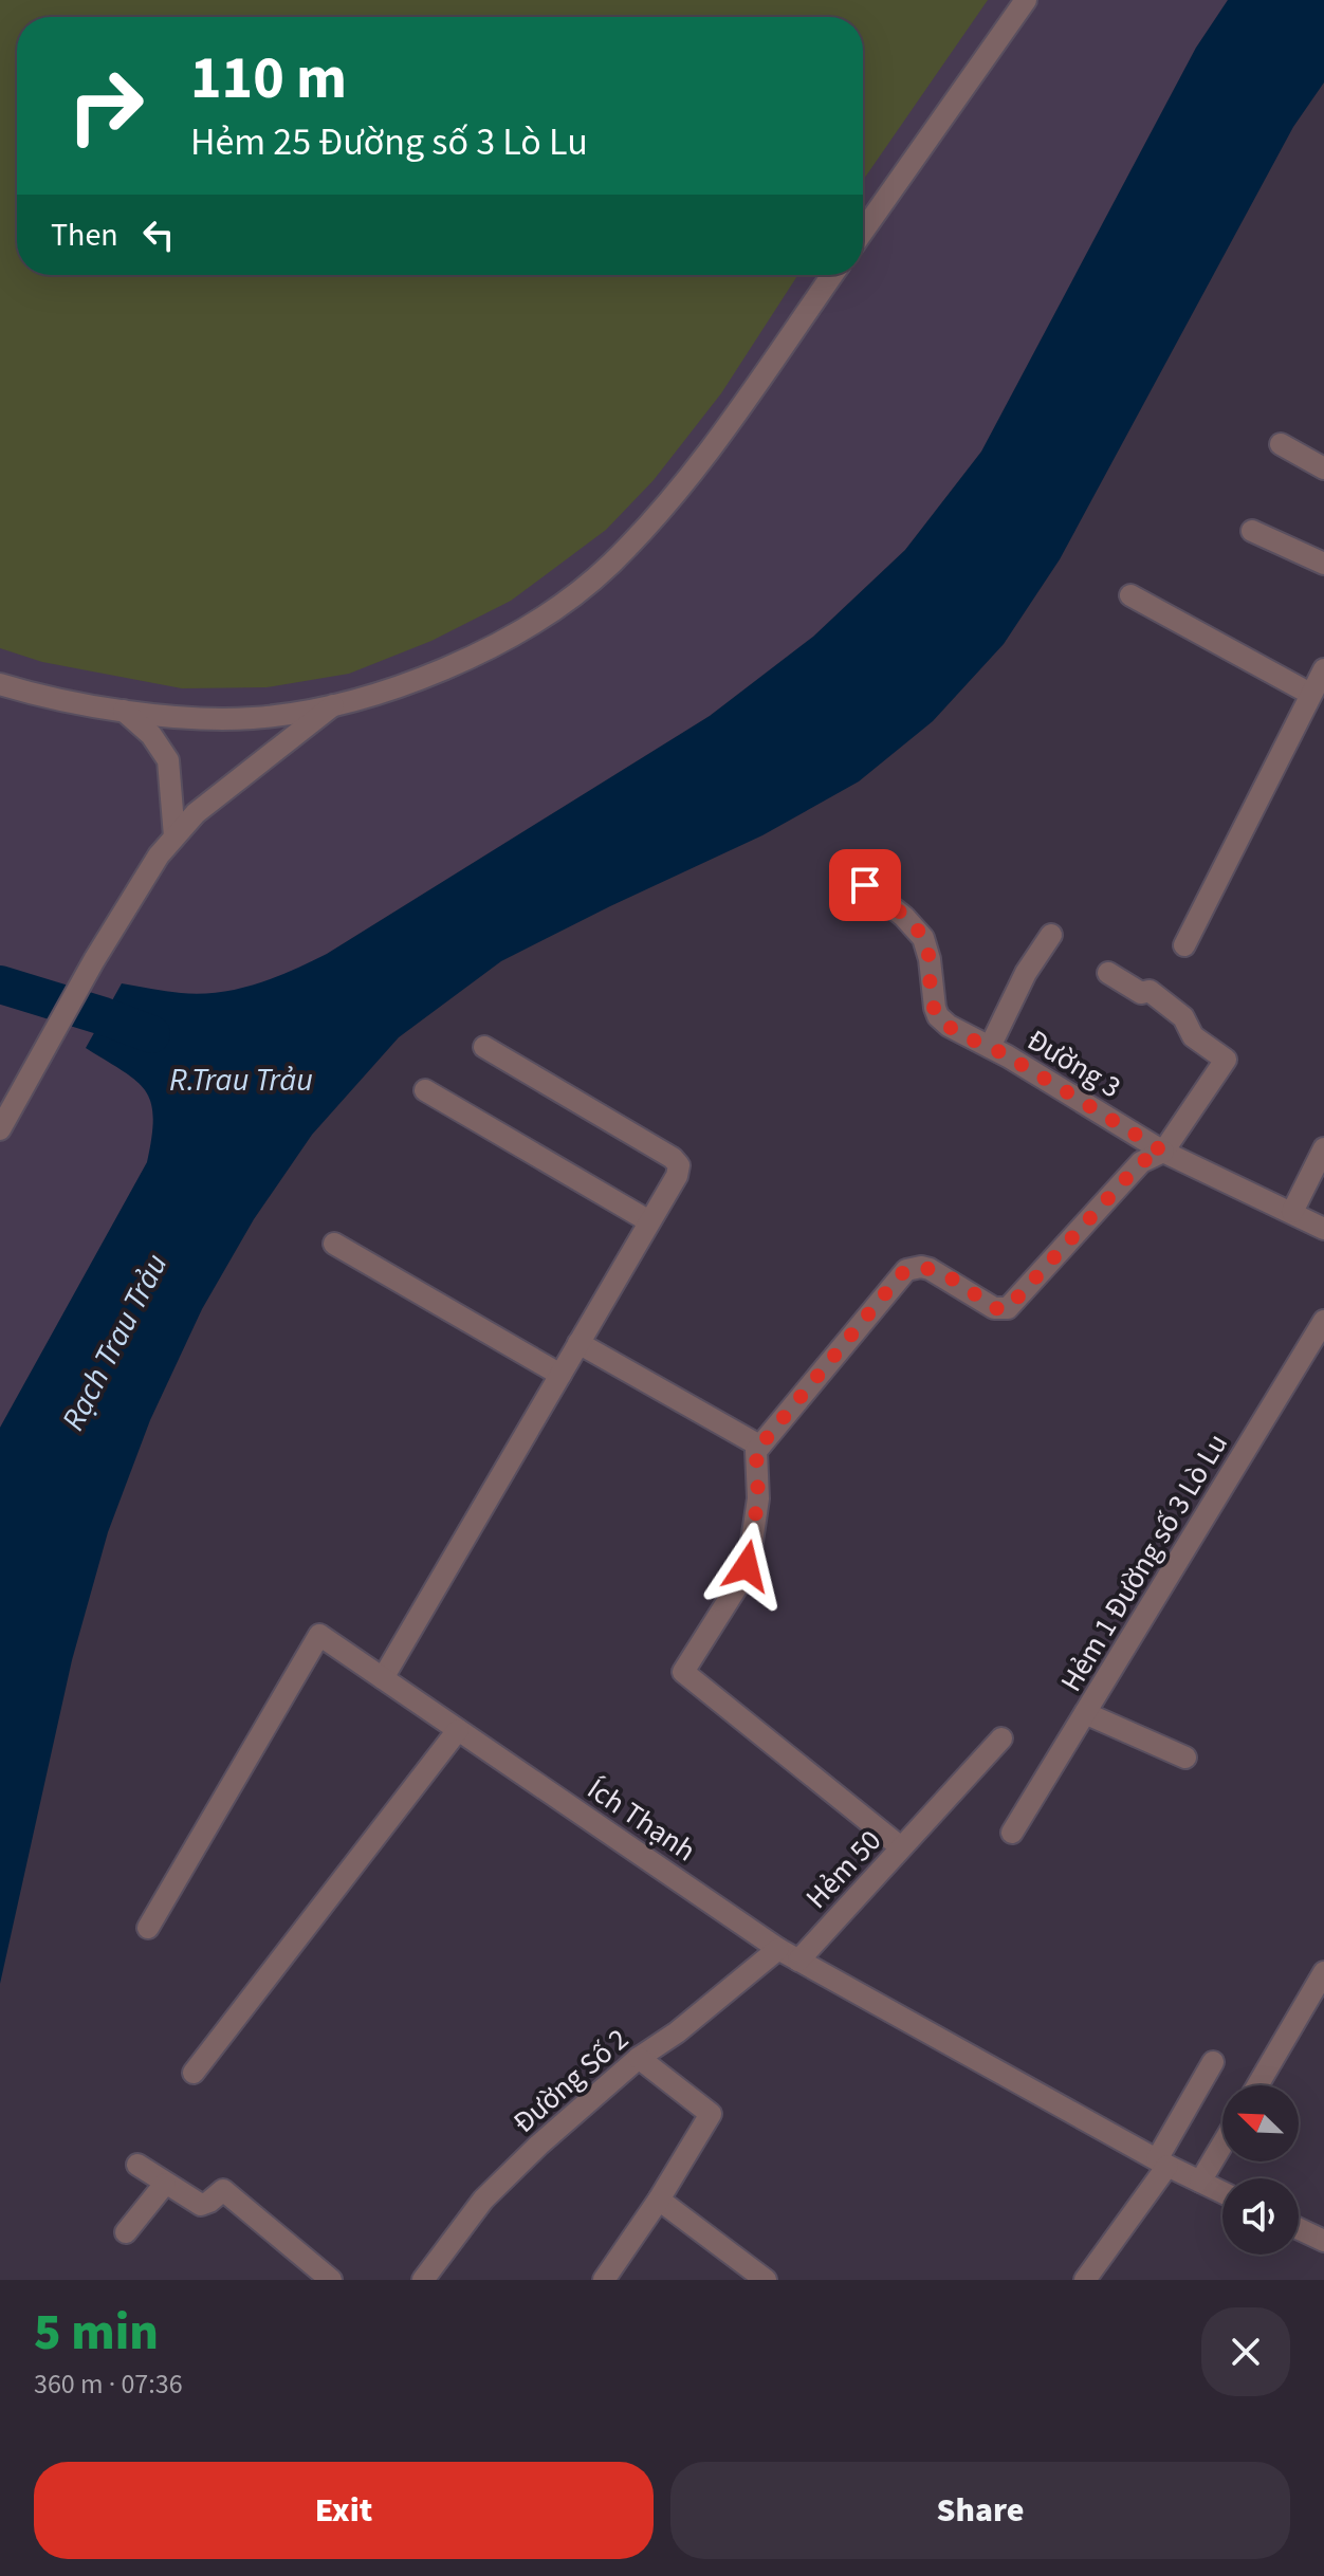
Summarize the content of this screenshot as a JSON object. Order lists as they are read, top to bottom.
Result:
{
  "streets": {
    "street": [
      "Đường 3",
      "Hẻm 1 Đường số 3 Lò Lu",
      "Ích Thạnh",
      "Hẻm 50",
      "Đường Số 2"
    ]
  },
  "crossings": [
    ["Ích Thạnh", "Hẻm 50"],
    ["Ích Thạnh", "Đường Số 2"]
  ],
  "water": ["R.Trau Trảu", "Rạch Trau Trảu"],
  "north": "top left",
  "page": {
    "turn": ["110 m", "Hẻm 25 Đường số 3 Lò Lu"],
    "then": "Then",
    "heading": ["5 min", "360 m · 07:36"],
    "buttons": ["Exit", "Share"]
  }
}
